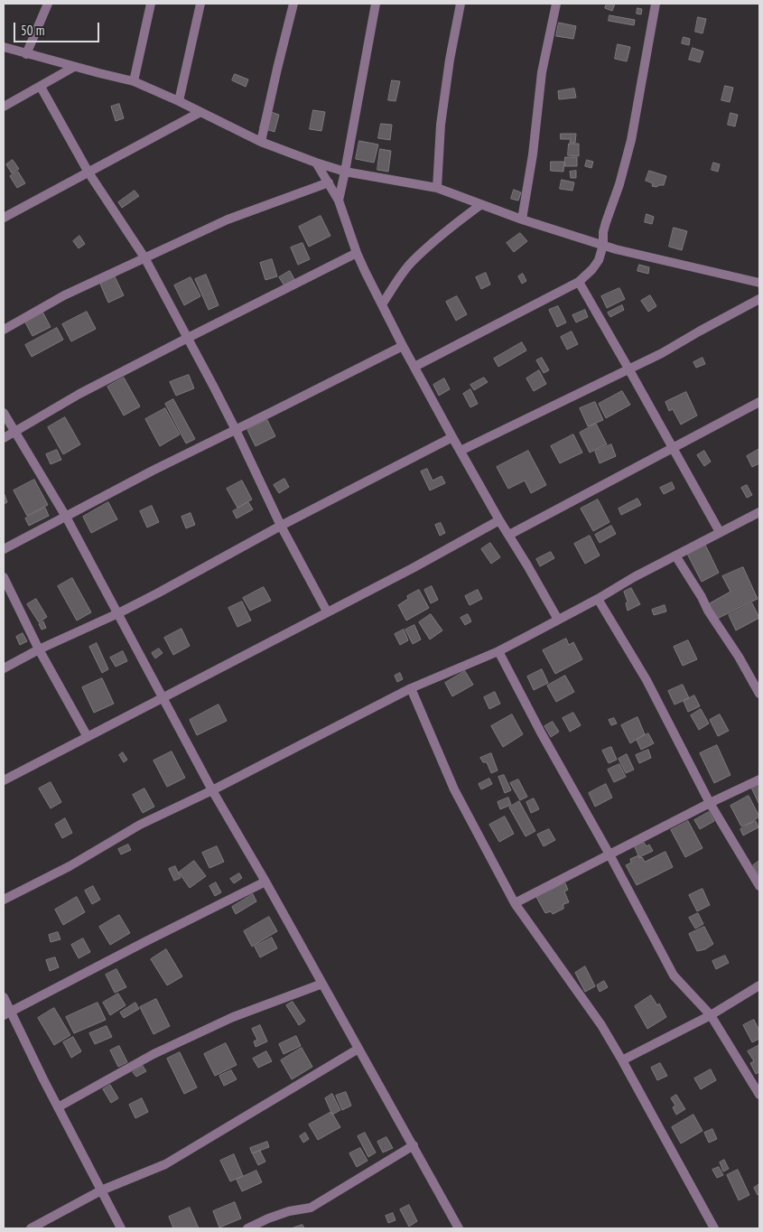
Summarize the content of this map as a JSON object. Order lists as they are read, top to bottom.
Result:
{
  "scale_bar": "50 m"
}
